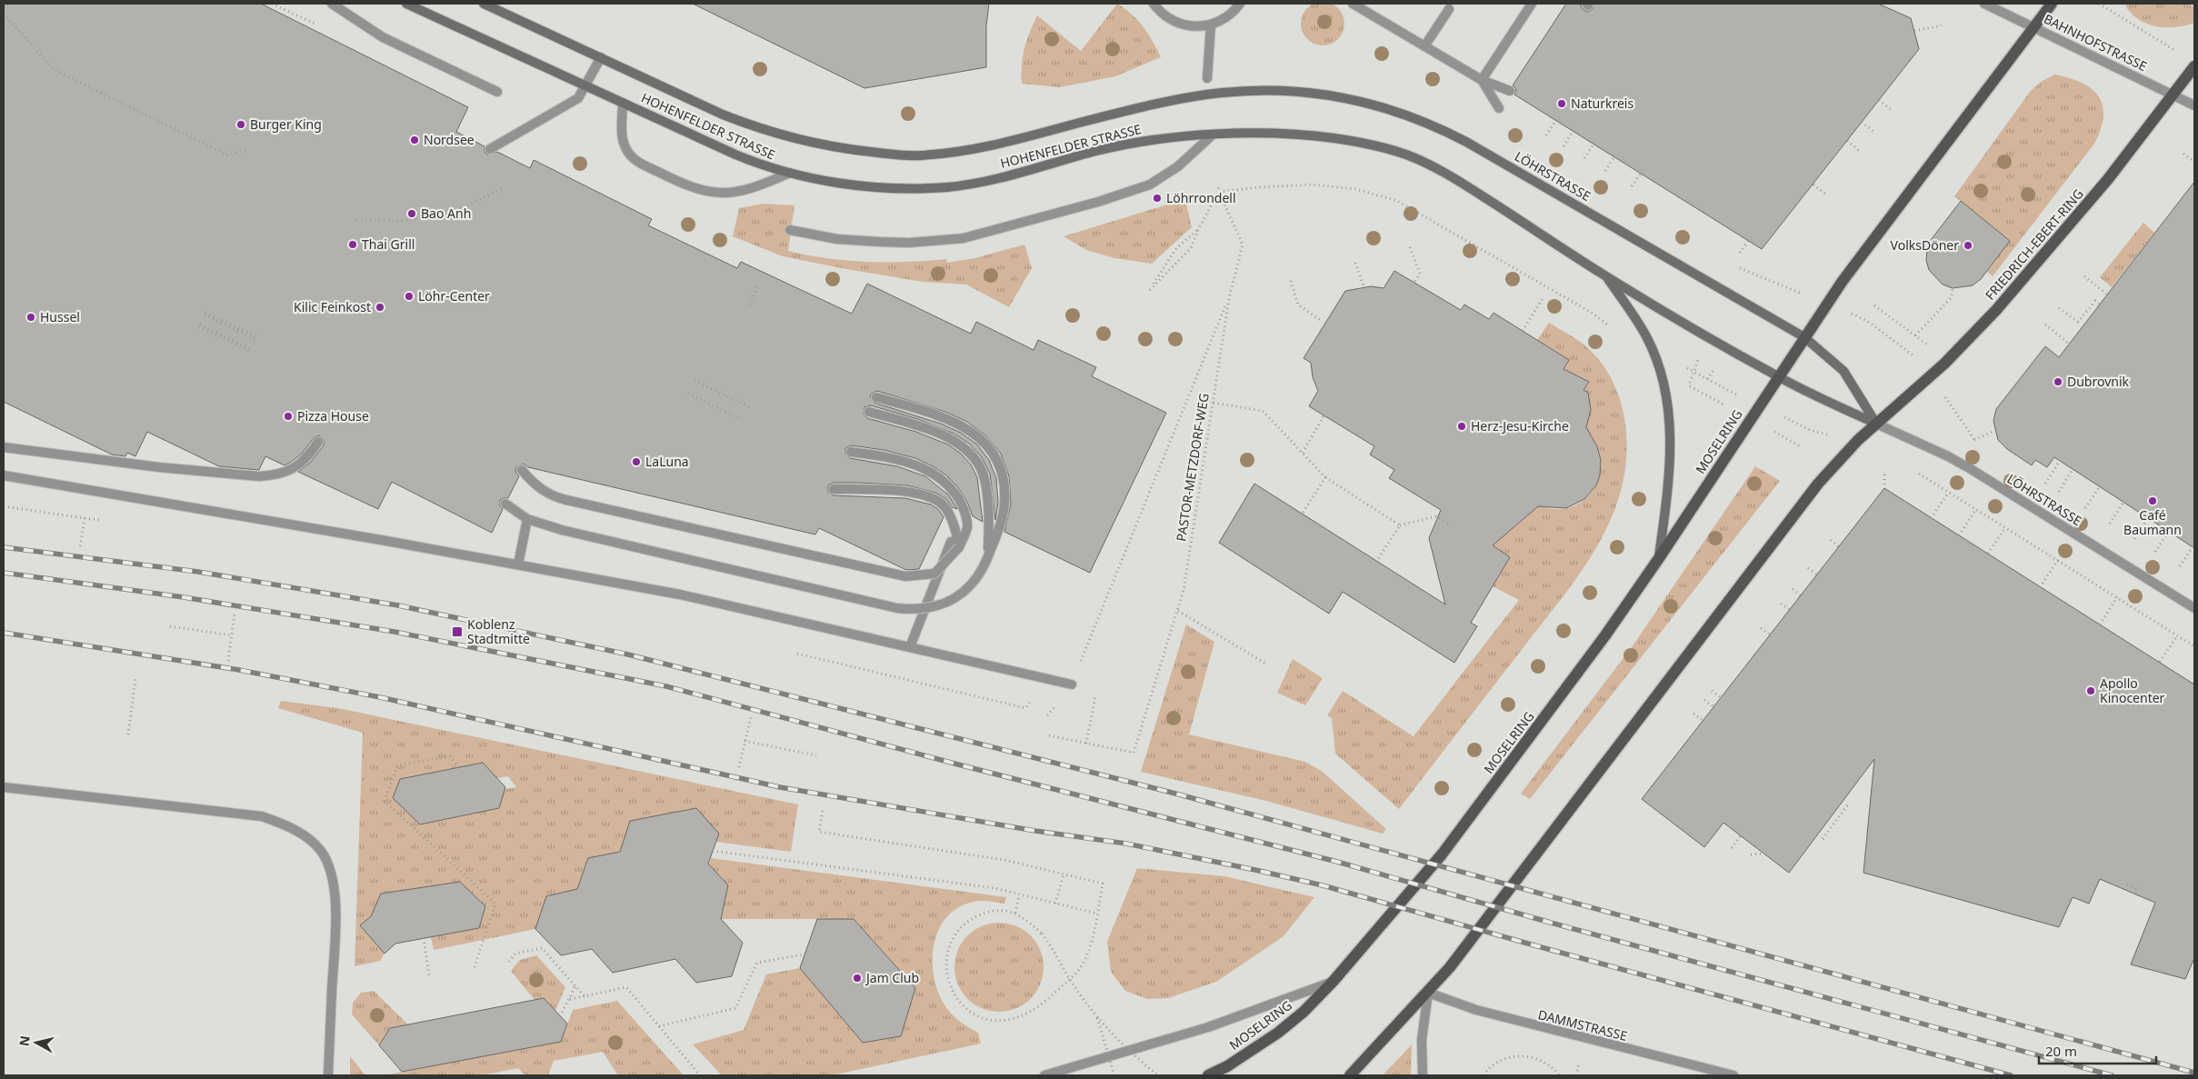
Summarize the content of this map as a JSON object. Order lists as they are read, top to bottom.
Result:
{
  "streets": {
    "main road": ["FRIEDRICH-EBERT-RING", "MOSELRING"],
    "street": [
      "BAHNHOFSTRASSE",
      "HOHENFELDER STRASSE",
      "LÖHRSTRASSE",
      "DAMMSTRASSE"
    ],
    "path": ["PASTOR-METZDORF-WEG"]
  },
  "crossings": [
    ["BAHNHOFSTRASSE", "FRIEDRICH-EBERT-RING"],
    ["HOHENFELDER STRASSE", "LÖHRSTRASSE"],
    ["LÖHRSTRASSE", "FRIEDRICH-EBERT-RING"],
    ["LÖHRSTRASSE", "MOSELRING"]
  ],
  "places": {
    "other": [
      "Naturkreis",
      "Burger King",
      "Nordsee",
      "Löhrrondell",
      "Bao Anh",
      "Thai Grill",
      "VolksDöner",
      "Löhr-Center",
      "Kilic Feinkost",
      "Hussel",
      "Dubrovnik",
      "Pizza House",
      "Herz-Jesu-Kirche",
      "LaLuna",
      "Café Baumann",
      "Apollo Kinocenter",
      "Jam Club"
    ],
    "transit": ["Koblenz Stadtmitte"]
  },
  "scale_bar": "20 m",
  "north": "left"
}
